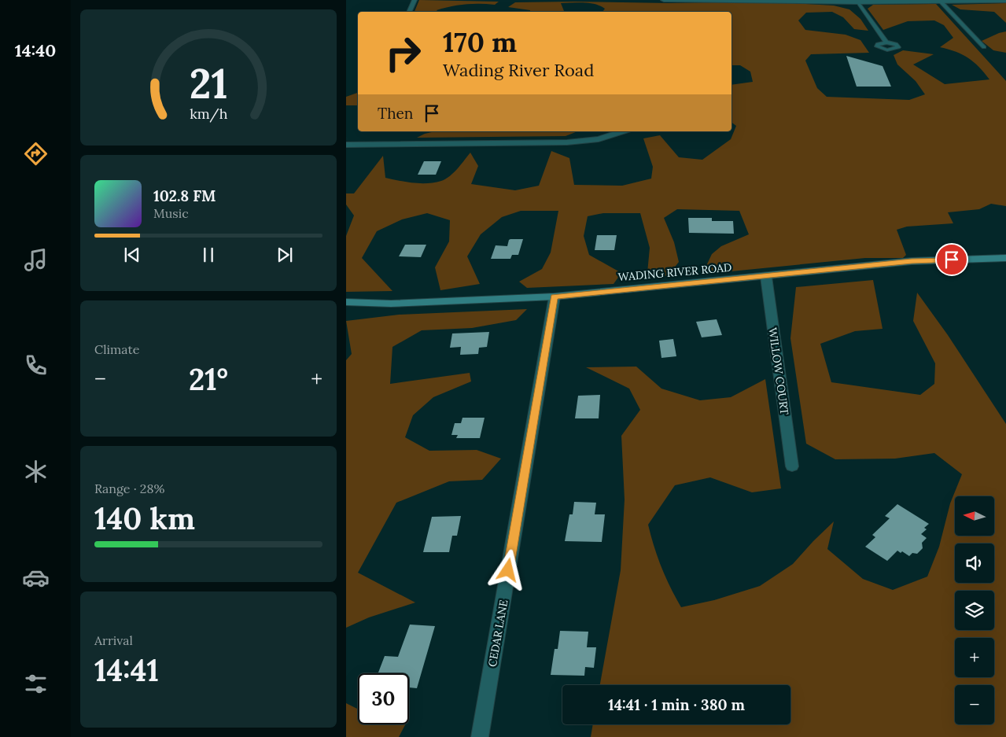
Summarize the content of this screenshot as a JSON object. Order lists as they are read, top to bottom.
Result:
{
  "streets": {
    "main road": ["WADING RIVER ROAD"],
    "street": ["WILLOW COURT", "CEDAR LANE"]
  },
  "crossings": [
    ["WADING RIVER ROAD", "WILLOW COURT"],
    ["WADING RIVER ROAD", "CEDAR LANE"]
  ],
  "north": "left",
  "page": {
    "tabs": "14:40",
    "turn": ["170 m", "Wading River Road"],
    "then": "Then",
    "song": ["102.8 FM", "Music"],
    "tile": [
      "Climate",
      ["Range · 28%", "140 km"],
      ["Arrival", "14:41"]
    ],
    "heat": ["−", "21°", "+"],
    "map_buttons": ["+", "−"],
    "limit": "30",
    "trip": "14:41 · 1 min · 380 m",
    "gauge": ["21", "km/h"]
  }
}
